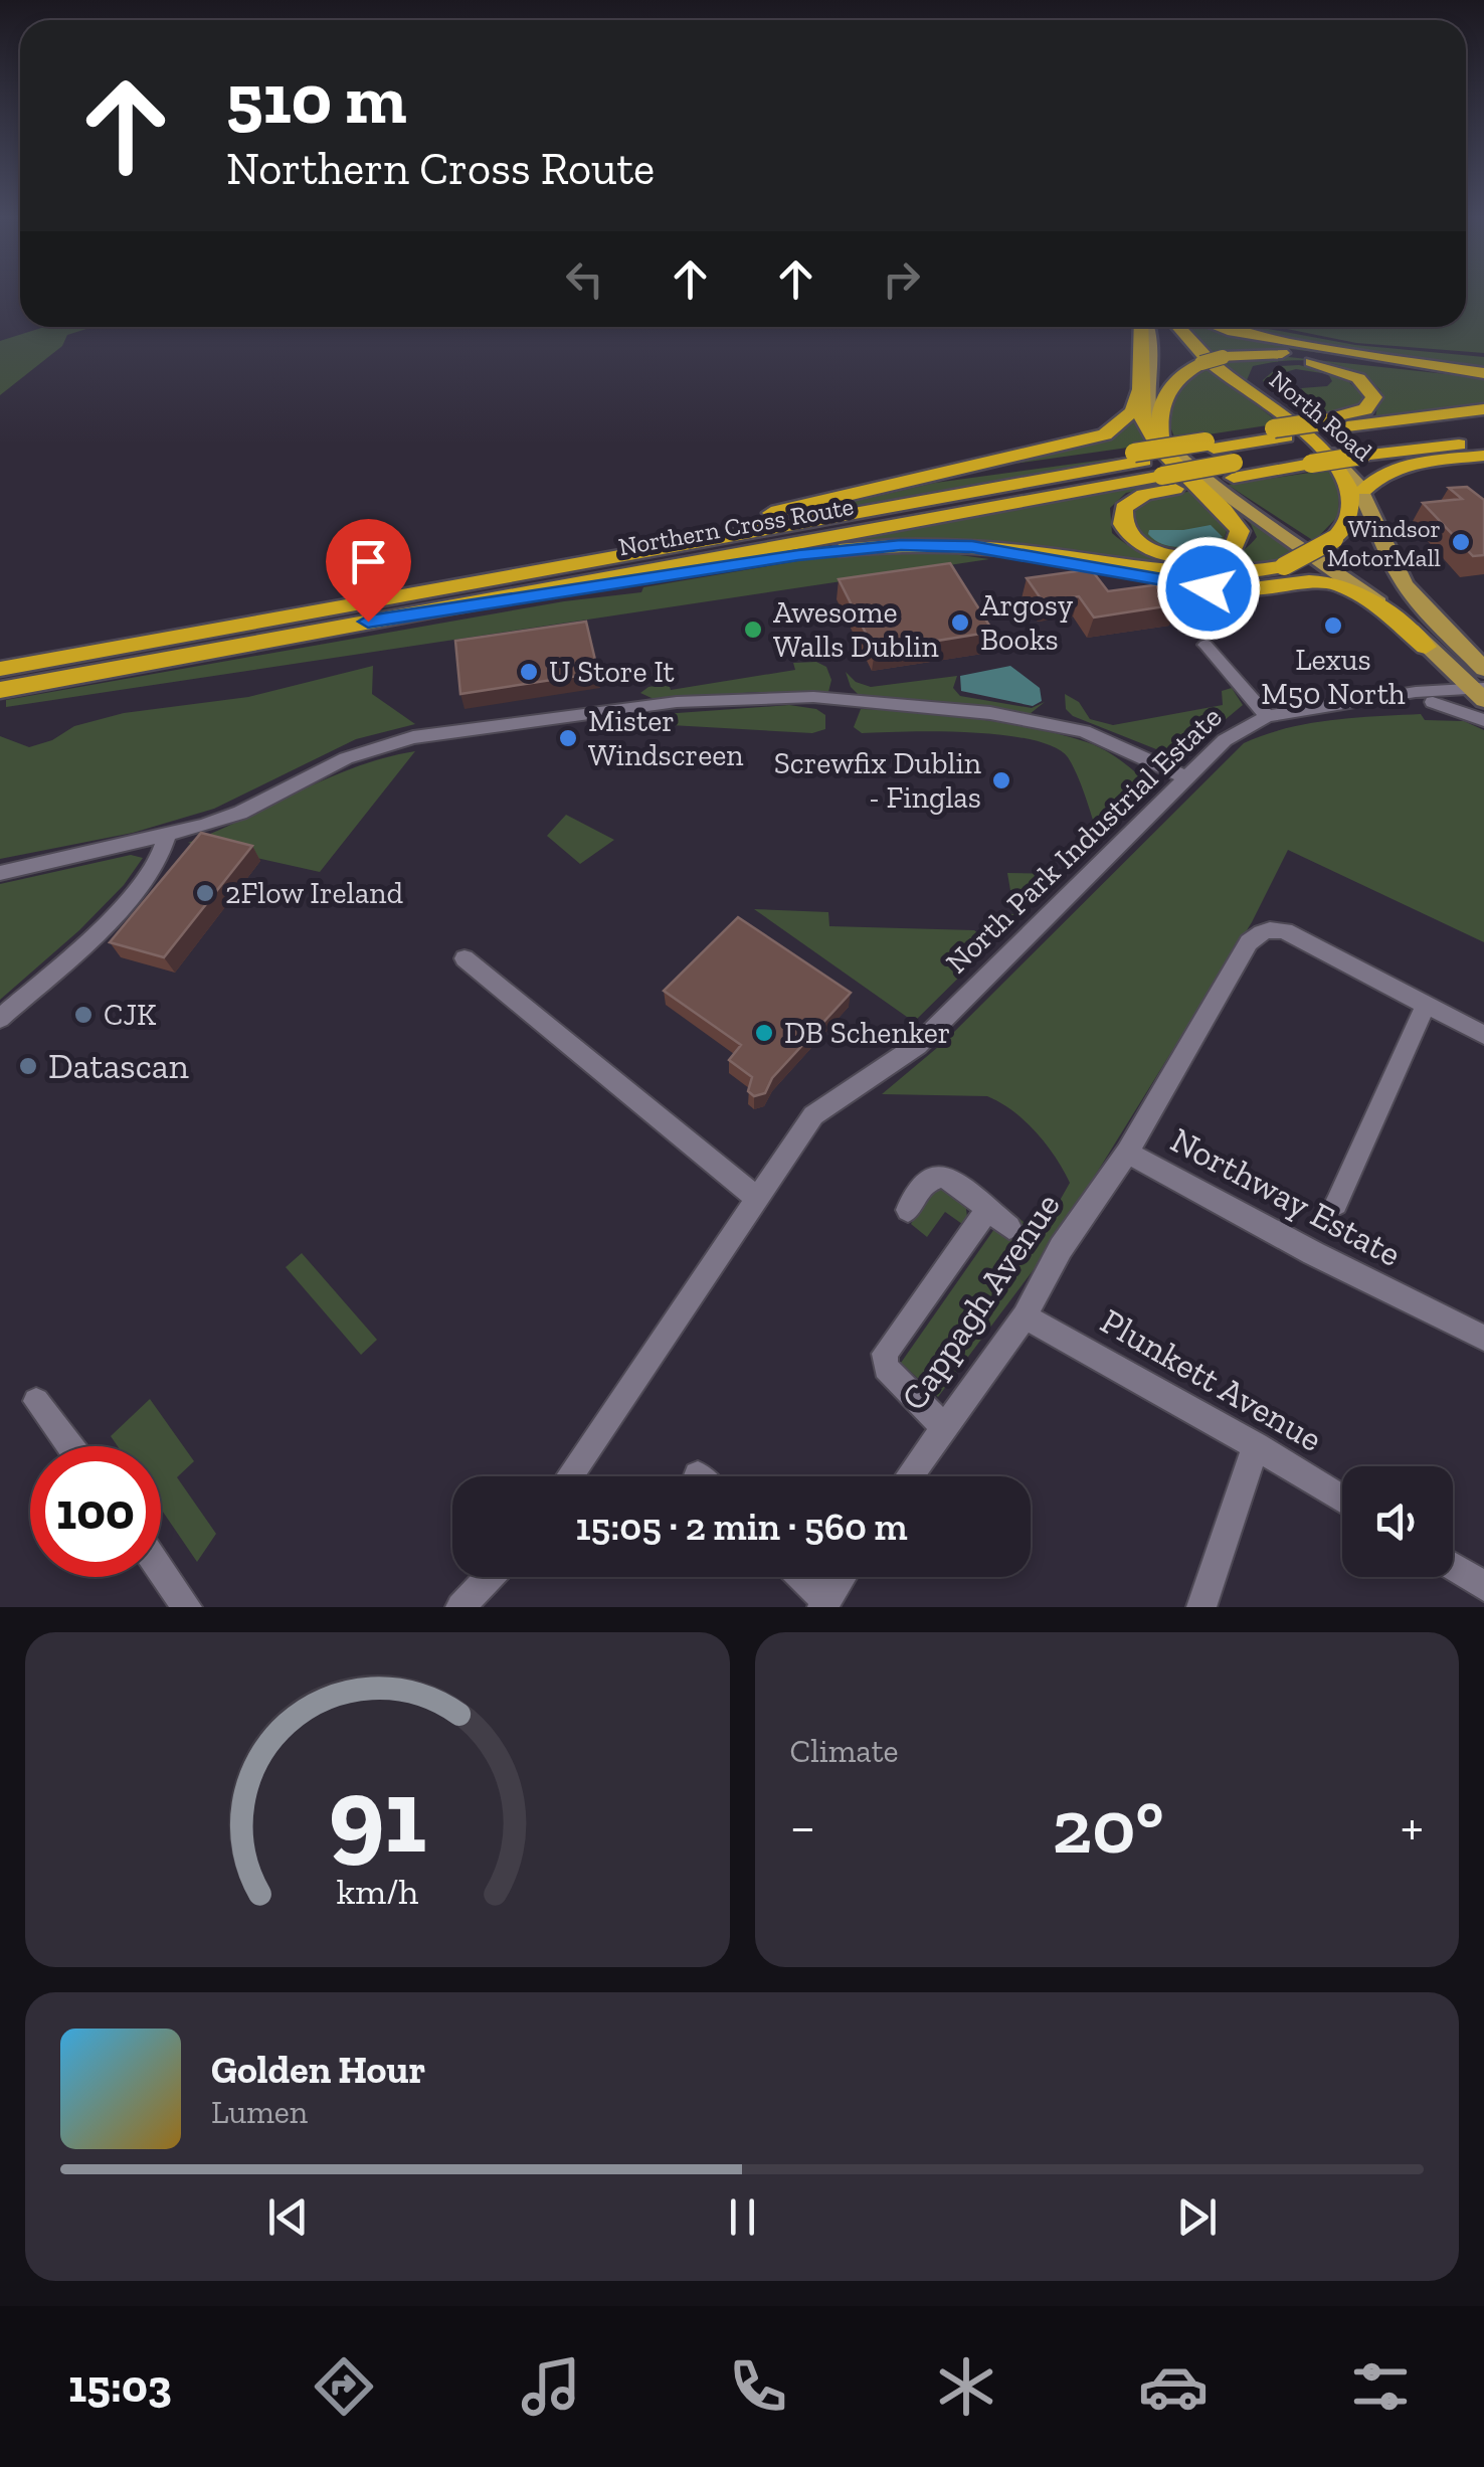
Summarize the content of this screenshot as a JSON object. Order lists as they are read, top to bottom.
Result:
{
  "streets": {
    "highway": ["North Road", "Northern Cross Route"],
    "street": [
      "North Park Industrial Estate",
      "Northway Estate",
      "Cappagh Avenue",
      "Plunkett Avenue"
    ]
  },
  "crossings": [
    ["North Road", "Northern Cross Route"],
    ["Northway Estate", "Cappagh Avenue"],
    ["Cappagh Avenue", "Plunkett Avenue"]
  ],
  "places": [
    "Windsor MotorMall",
    "Argosy Books",
    "Lexus M50 North",
    "Awesome Walls Dublin",
    "U Store It",
    "Mister Windscreen",
    "Screwfix Dublin - Finglas",
    "2Flow Ireland",
    "CJK",
    "DB Schenker",
    "Datascan"
  ],
  "page": {
    "turn": ["510 m", "Northern Cross Route"],
    "limit": "100",
    "trip": "15:05 · 2 min · 560 m",
    "tile": "Climate",
    "heat": ["−", "20°", "+"],
    "song": ["Golden Hour", "Lumen"],
    "tabs": "15:03",
    "gauge": ["91", "km/h"]
  }
}
